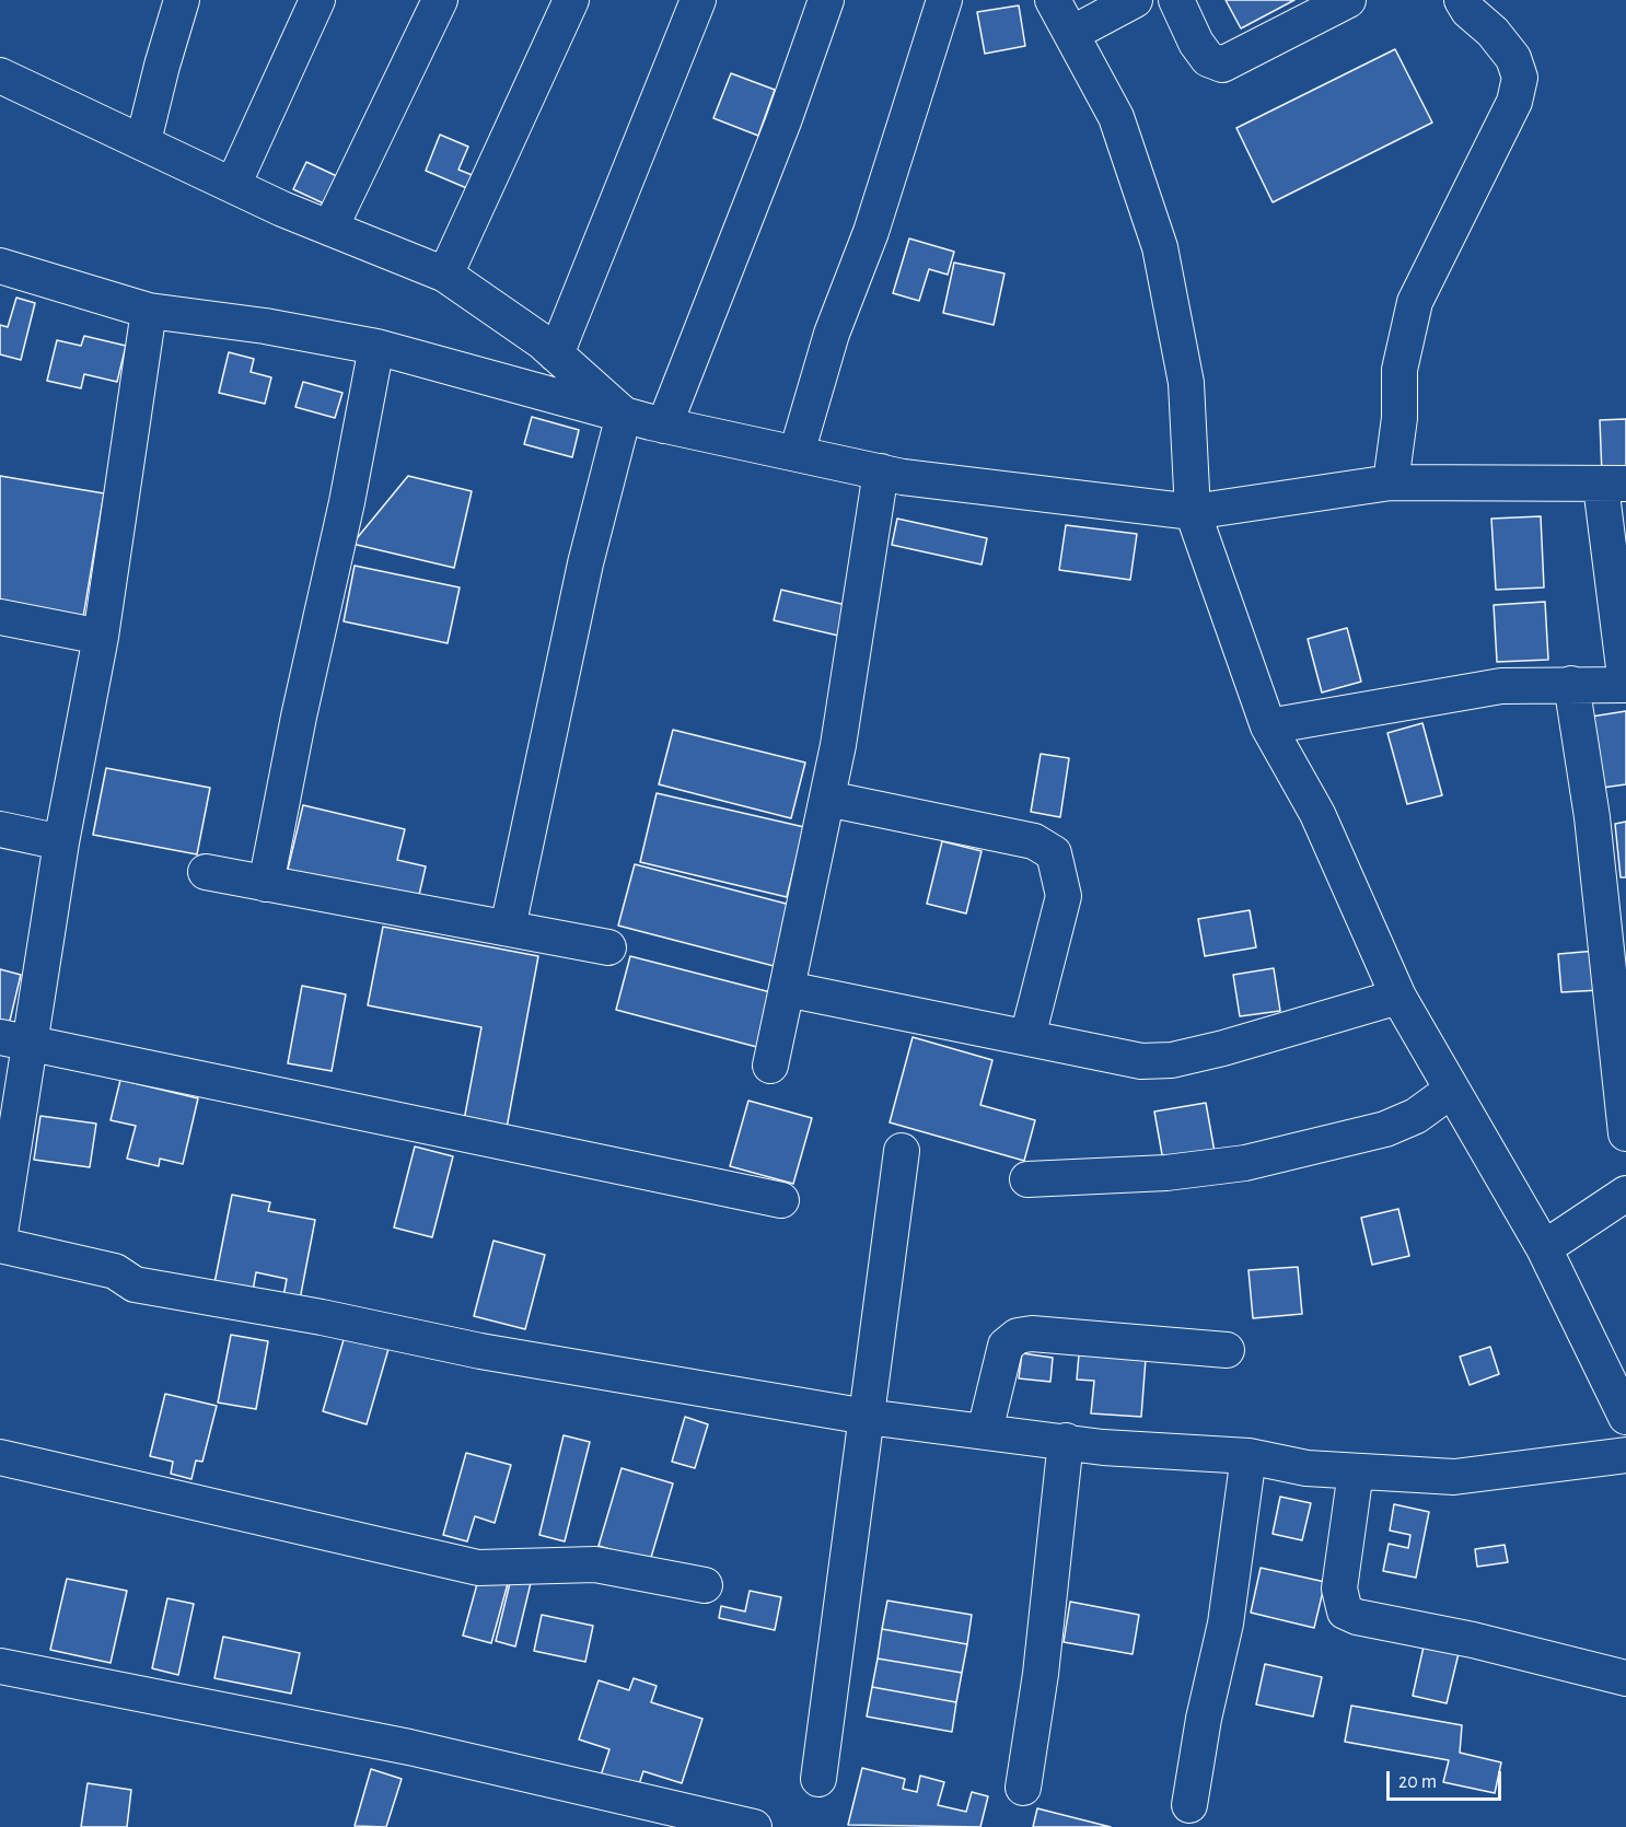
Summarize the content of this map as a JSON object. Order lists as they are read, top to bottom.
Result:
{
  "scale_bar": "20 m"
}
